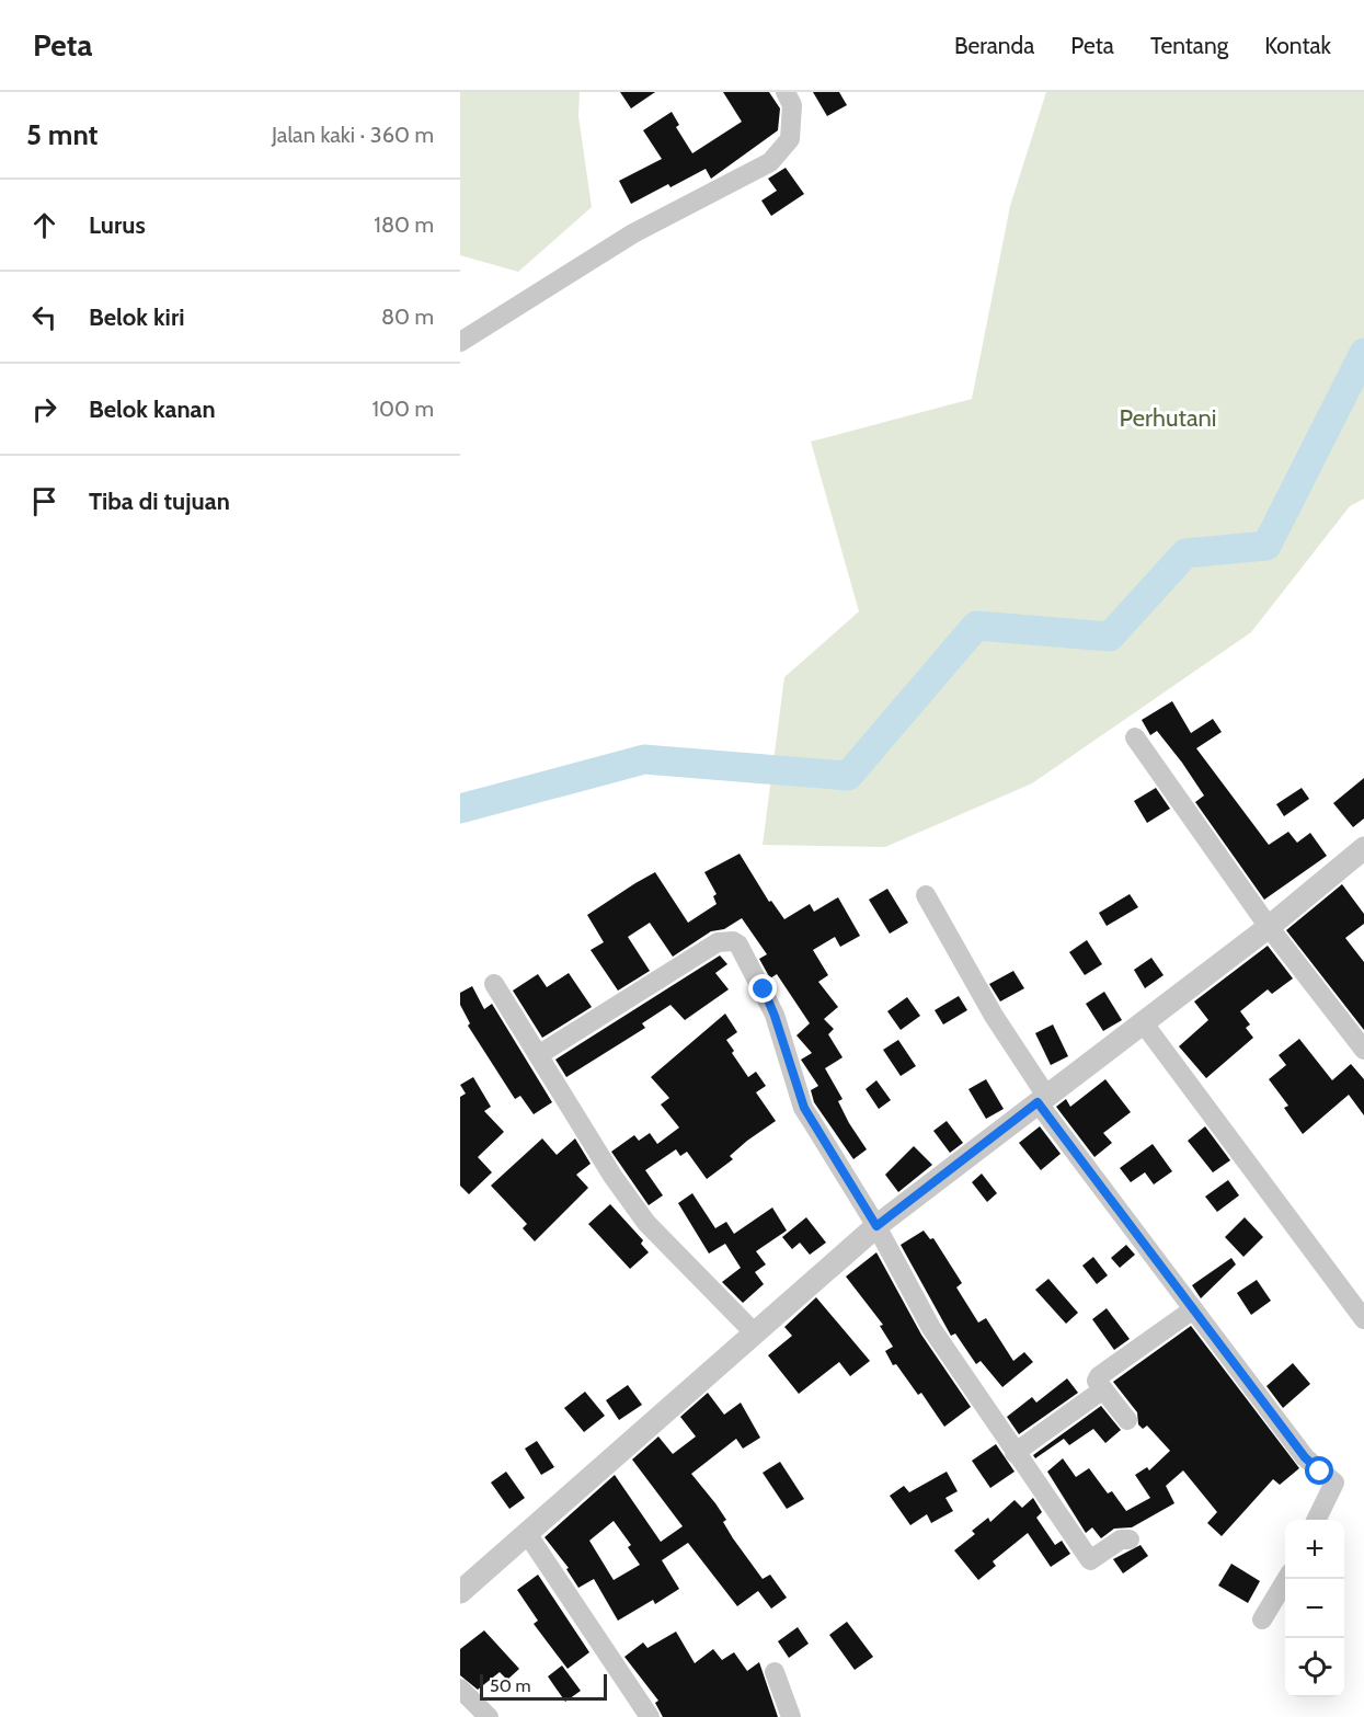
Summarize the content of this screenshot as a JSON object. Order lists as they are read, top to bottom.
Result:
{
  "parks": ["Perhutani"],
  "scale_bar": "50 m",
  "page": {
    "header": "Peta",
    "nav": [
      "Beranda",
      "Peta",
      "Tentang",
      "Kontak"
    ],
    "heading": ["5 mnt", "Jalan kaki · 360 m"],
    "list": [
      ["Lurus", "180 m"],
      ["Belok kiri", "80 m"],
      ["Belok kanan", "100 m"],
      "Tiba di tujuan"
    ],
    "map_buttons": ["+", "−"],
    "scale": "50 m"
  }
}
